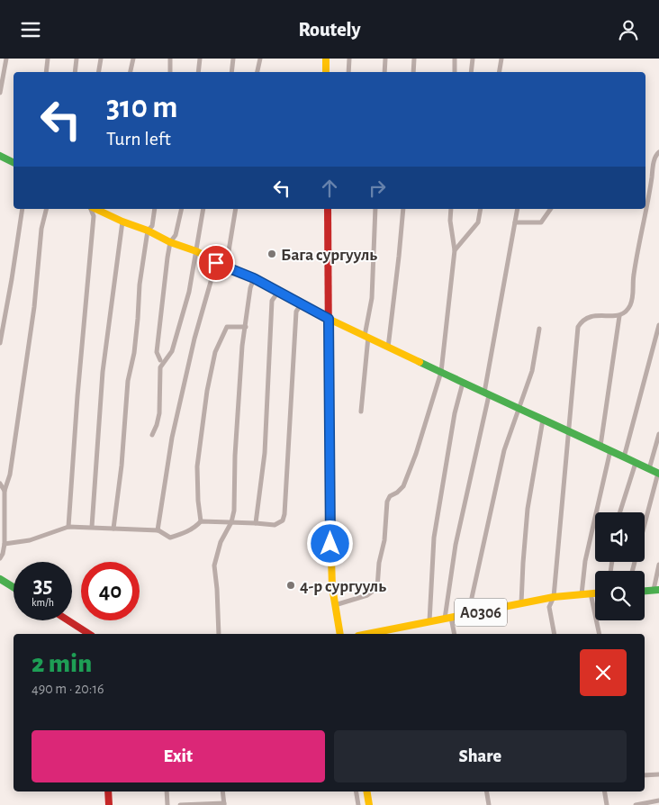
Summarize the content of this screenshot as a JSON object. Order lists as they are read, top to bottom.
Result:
{
  "streets": {
    "main road": ["A0306"]
  },
  "places": ["Бага сургууль", "4-р сургууль"],
  "page": {
    "header": "Routely",
    "turn": ["310 m", "Turn left"],
    "speed": "35 km/h",
    "limit": "40",
    "heading": ["2 min", "490 m · 20:16"],
    "buttons": ["Exit", "Share"]
  }
}
